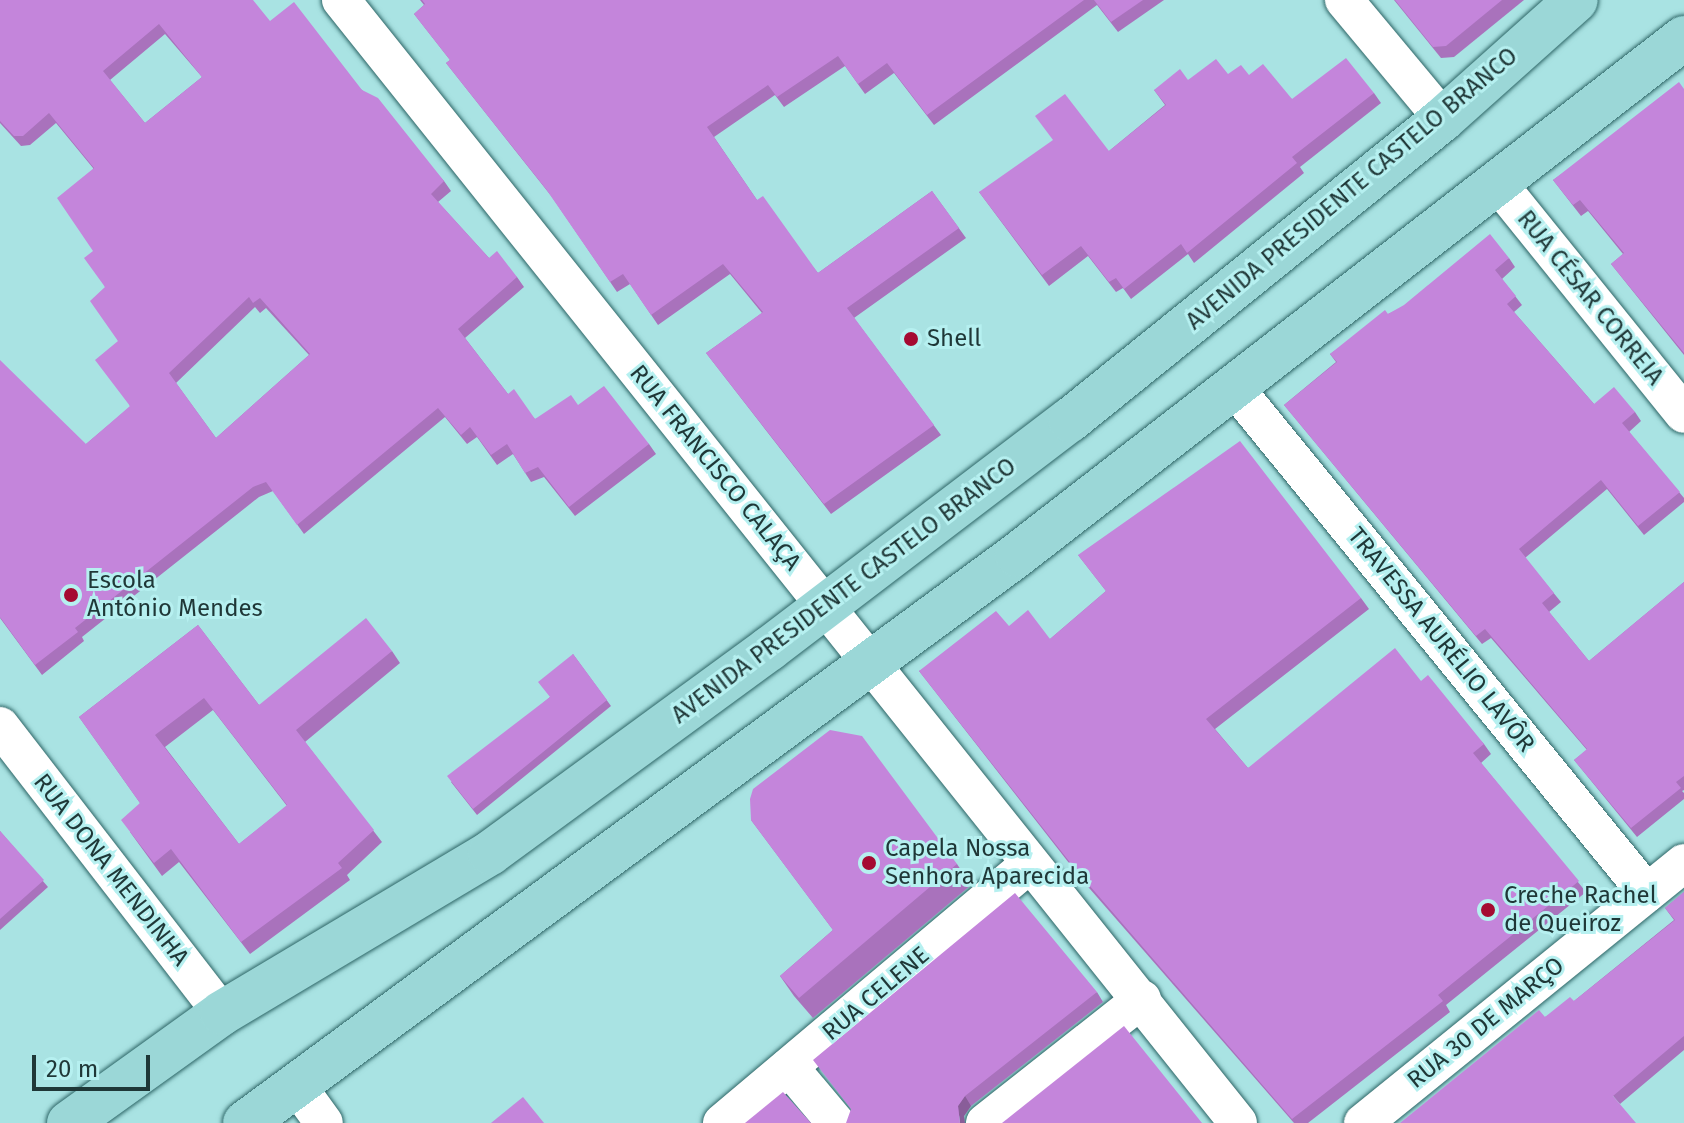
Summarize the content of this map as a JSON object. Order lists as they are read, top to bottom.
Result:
{
  "streets": {
    "main road": ["AVENIDA PRESIDENTE CASTELO BRANCO"],
    "street": [
      "RUA CÉSAR CORREIA",
      "RUA FRANCISCO CALAÇA",
      "TRAVESSA AURÉLIO LAVÔR",
      "RUA DONA MENDINHA",
      "RUA CELENE",
      "RUA 30 DE MARÇO"
    ]
  },
  "crossings": [
    ["AVENIDA PRESIDENTE CASTELO BRANCO", "RUA FRANCISCO CALAÇA"],
    ["AVENIDA PRESIDENTE CASTELO BRANCO", "RUA DONA MENDINHA"],
    ["RUA FRANCISCO CALAÇA", "RUA CELENE"],
    ["TRAVESSA AURÉLIO LAVÔR", "RUA 30 DE MARÇO"]
  ],
  "places": [
    "Shell",
    "Escola Antônio Mendes",
    "Capela Nossa Senhora Aparecida",
    "Creche Rachel de Queiroz"
  ],
  "scale_bar": "20 m"
}
